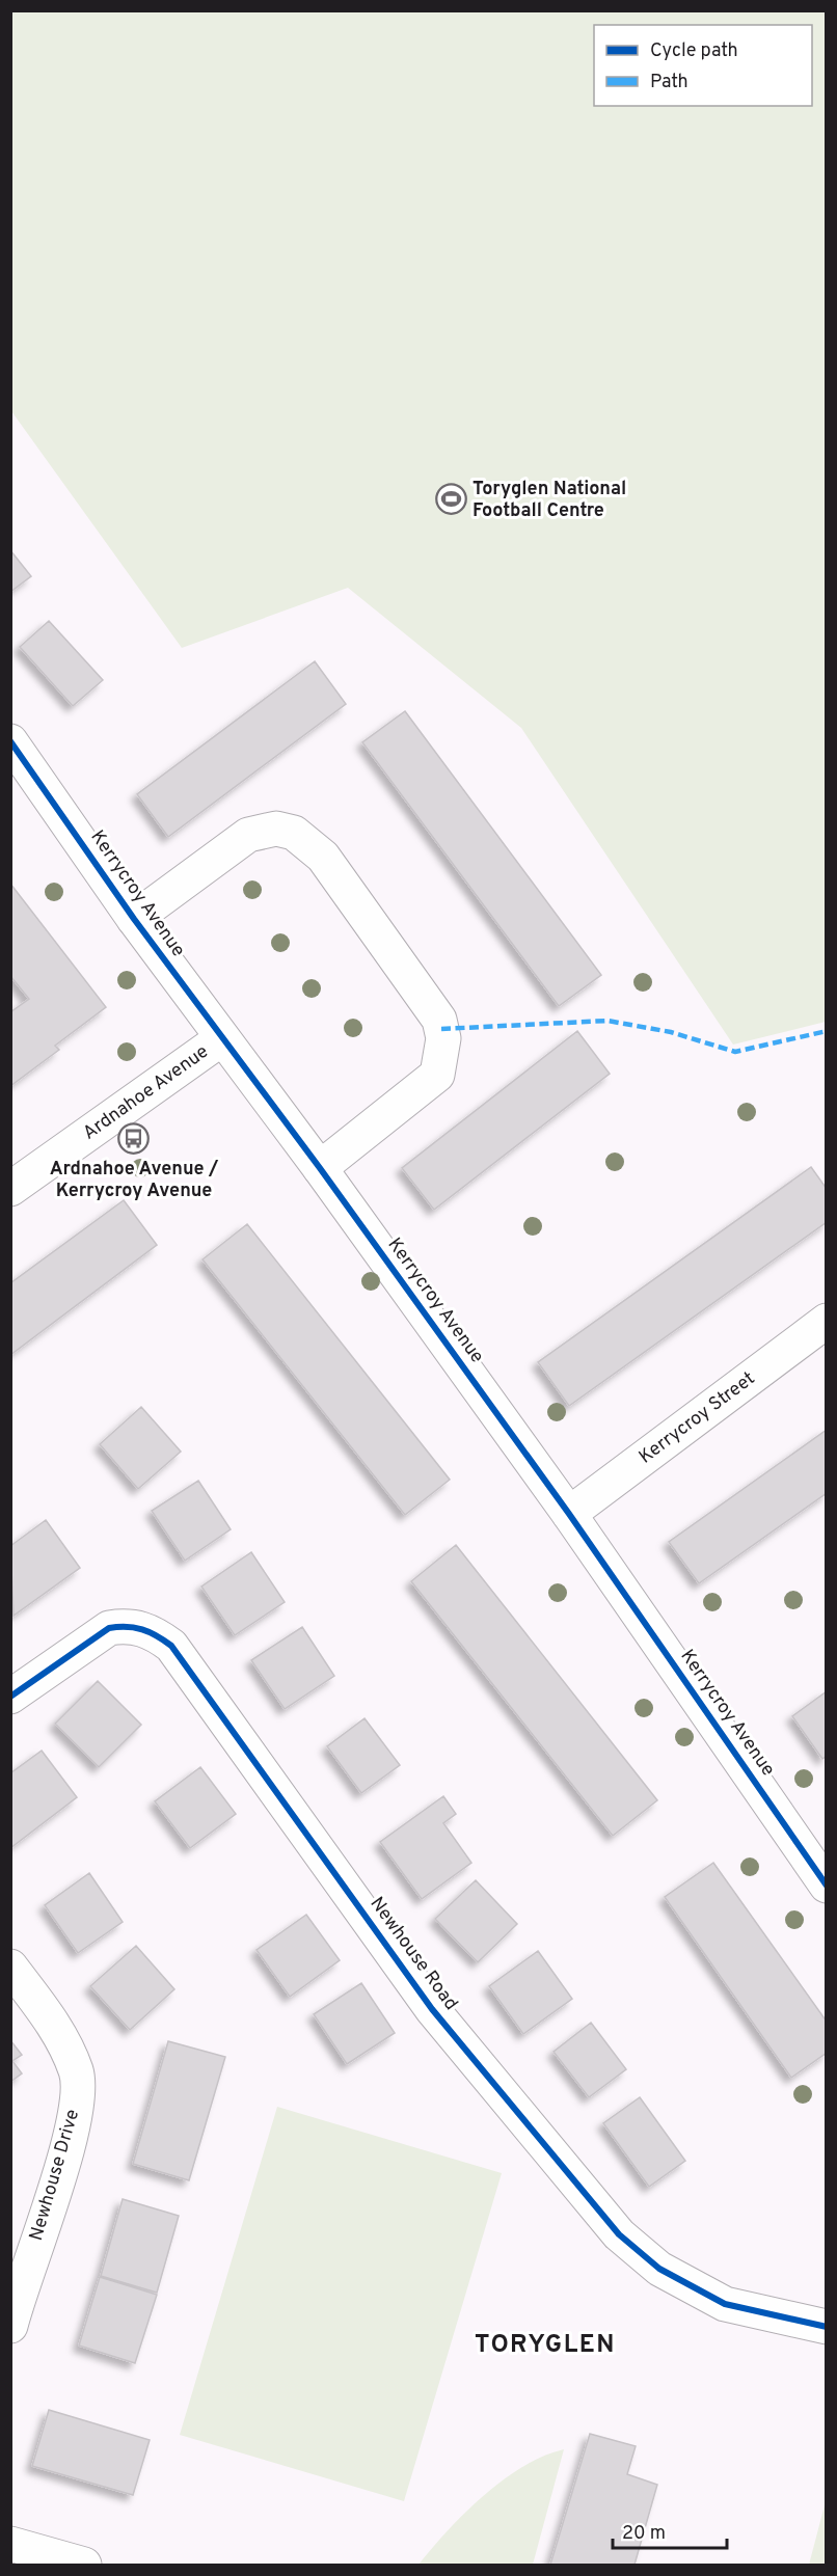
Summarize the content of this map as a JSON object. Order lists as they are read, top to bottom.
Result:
{
  "streets": {
    "street": [
      "Kerrycroy Avenue",
      "Ardnahoe Avenue",
      "Kerrycroy Street",
      "Newhouse Road",
      "Newhouse Drive"
    ]
  },
  "crossings": [
    ["Kerrycroy Avenue", "Ardnahoe Avenue"],
    ["Kerrycroy Avenue", "Kerrycroy Street"]
  ],
  "districts": ["TORYGLEN"],
  "places": {
    "sports": ["Toryglen National Football Centre"],
    "bus stop": ["Ardnahoe Avenue / Kerrycroy Avenue"]
  },
  "legend": ["Cycle path", "Path"],
  "scale_bar": "20 m"
}
